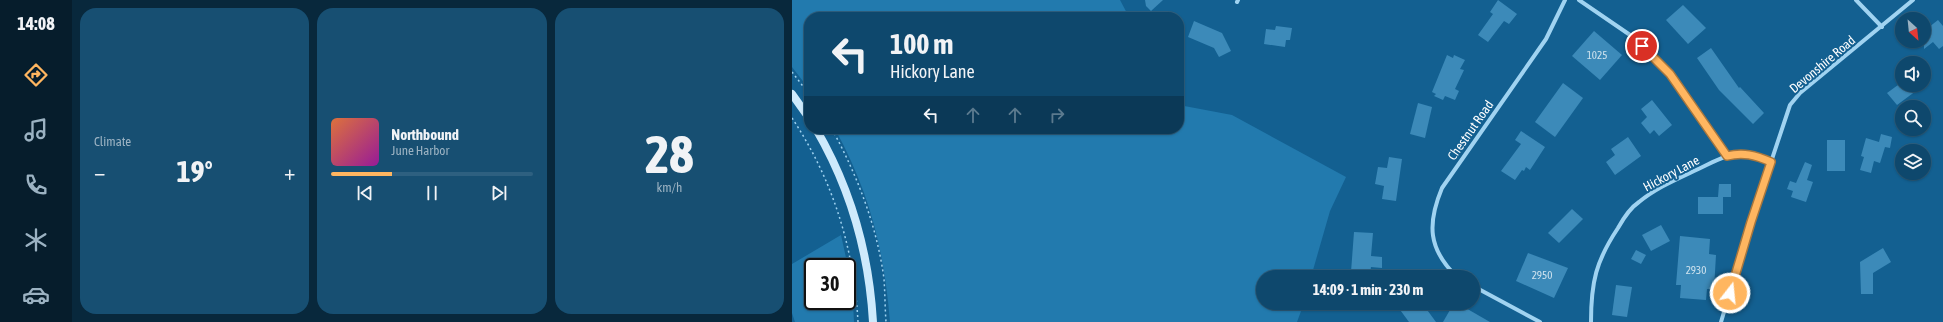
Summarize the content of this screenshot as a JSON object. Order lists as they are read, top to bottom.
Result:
{
  "streets": {
    "street": ["Devonshire Road", "Chestnut Road", "Hickory Lane"]
  },
  "crossings": [
    ["Devonshire Road", "Hickory Lane"]
  ],
  "house_numbers": ["1025", "2930", "2950"],
  "north": "bottom right",
  "page": {
    "tabs": "14:08",
    "tile": [
      "Climate",
      ["28", "km/h"]
    ],
    "turn": ["100 m", "Hickory Lane"],
    "song": ["Northbound", "June Harbor"],
    "heat": ["−", "19°", "+"],
    "limit": "30",
    "trip": "14:09 · 1 min · 230 m"
  }
}
